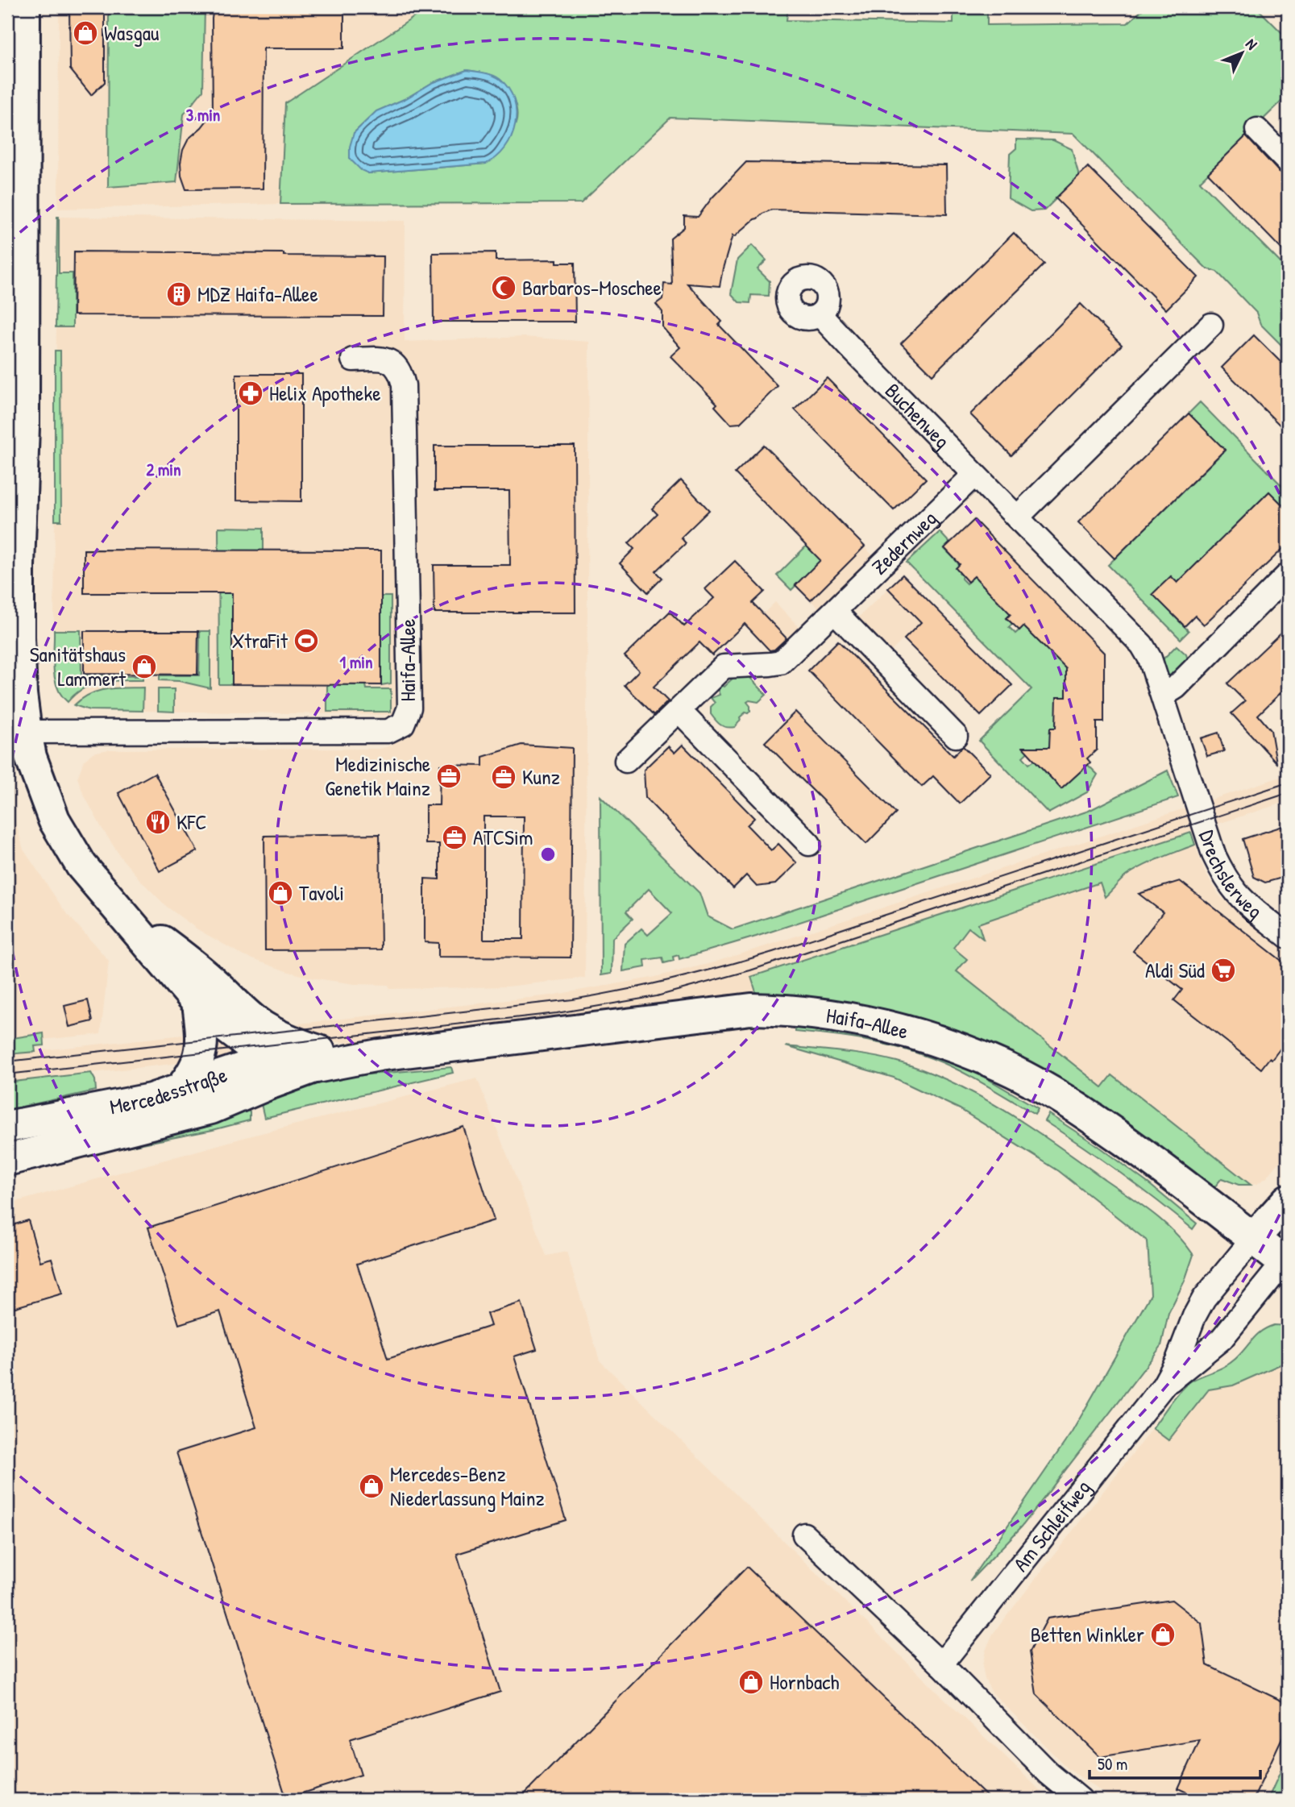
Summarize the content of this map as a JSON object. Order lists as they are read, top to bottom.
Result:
{
  "streets": {
    "street": [
      "Buchenweg",
      "Zedernweg",
      "Haifa-Allee",
      "Drechslerweg",
      "Mercedesstraße",
      "Am Schleifweg"
    ]
  },
  "crossings": [
    ["Buchenweg", "Zedernweg"],
    ["Buchenweg", "Drechslerweg"],
    ["Haifa-Allee", "Mercedesstraße"],
    ["Haifa-Allee", "Am Schleifweg"]
  ],
  "places": {
    "shop": [
      "Wasgau",
      "Sanitätshaus Lammert",
      "Tavoli",
      "Mercedes-Benz Niederlassung Mainz",
      "Betten Winkler",
      "Hornbach"
    ],
    "mosque": ["Barbaros-Moschee"],
    "building": ["MDZ Haifa-Allee"],
    "pharmacy": ["Helix Apotheke"],
    "sports": ["XtraFit"],
    "office": ["Medizinische Genetik Mainz", "Kunz", "ATCSim"],
    "restaurant": ["KFC"],
    "supermarket": ["Aldi Süd"]
  },
  "scale_bar": "50 m",
  "north": "top right",
  "rings": ["3 min", "2 min", "1 min"]
}
